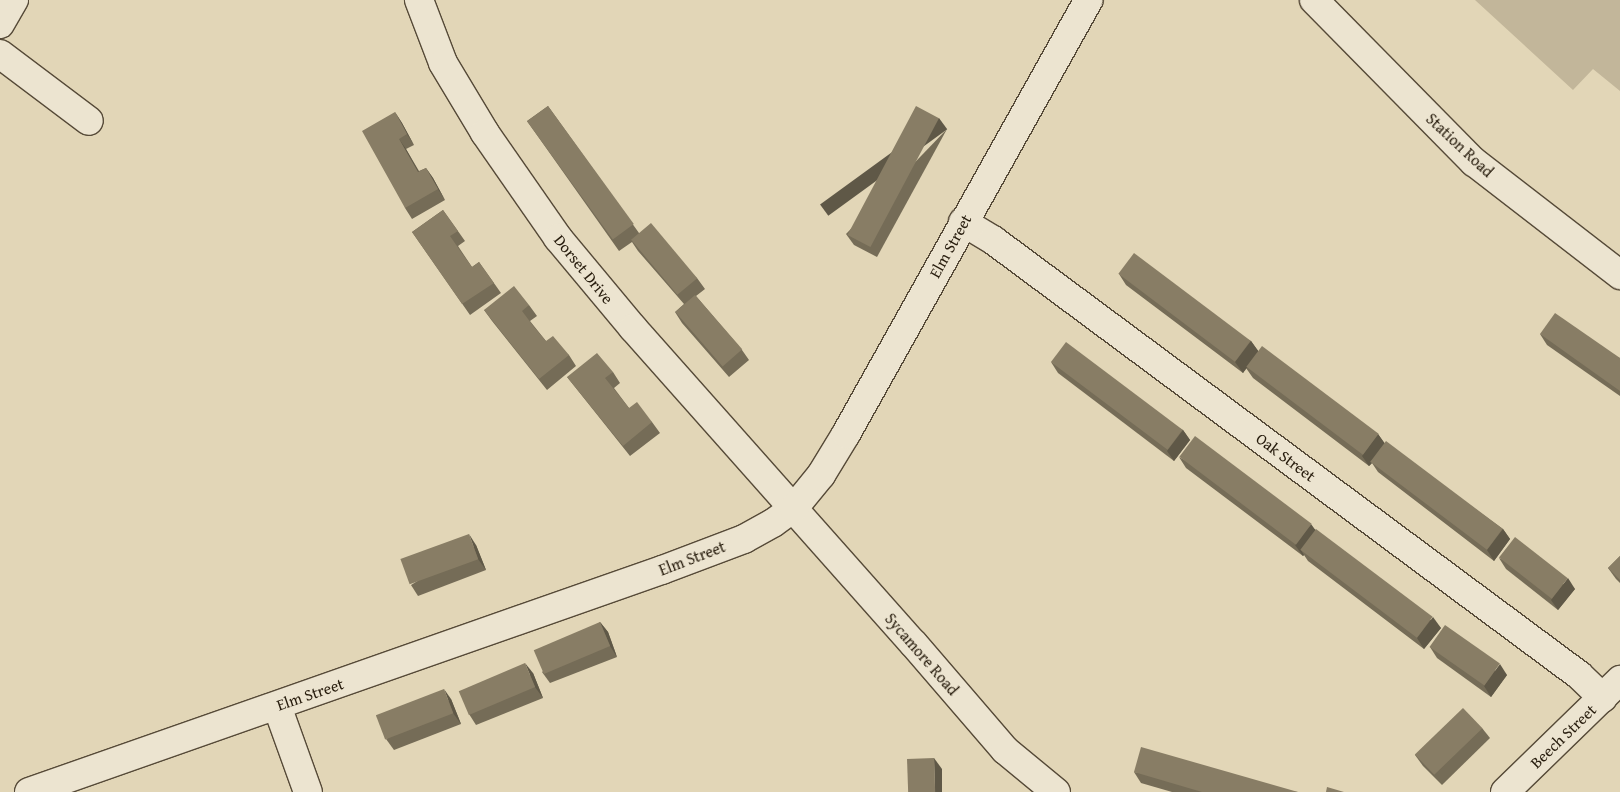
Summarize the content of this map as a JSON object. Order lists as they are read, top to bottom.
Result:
{
  "streets": {
    "street": [
      "Station Road",
      "Elm Street",
      "Dorset Drive",
      "Oak Street",
      "Sycamore Road",
      "Beech Street"
    ]
  },
  "crossings": [
    ["Elm Street", "Dorset Drive"],
    ["Elm Street", "Oak Street"],
    ["Elm Street", "Sycamore Road"],
    ["Dorset Drive", "Sycamore Road"],
    ["Oak Street", "Beech Street"]
  ]
}
